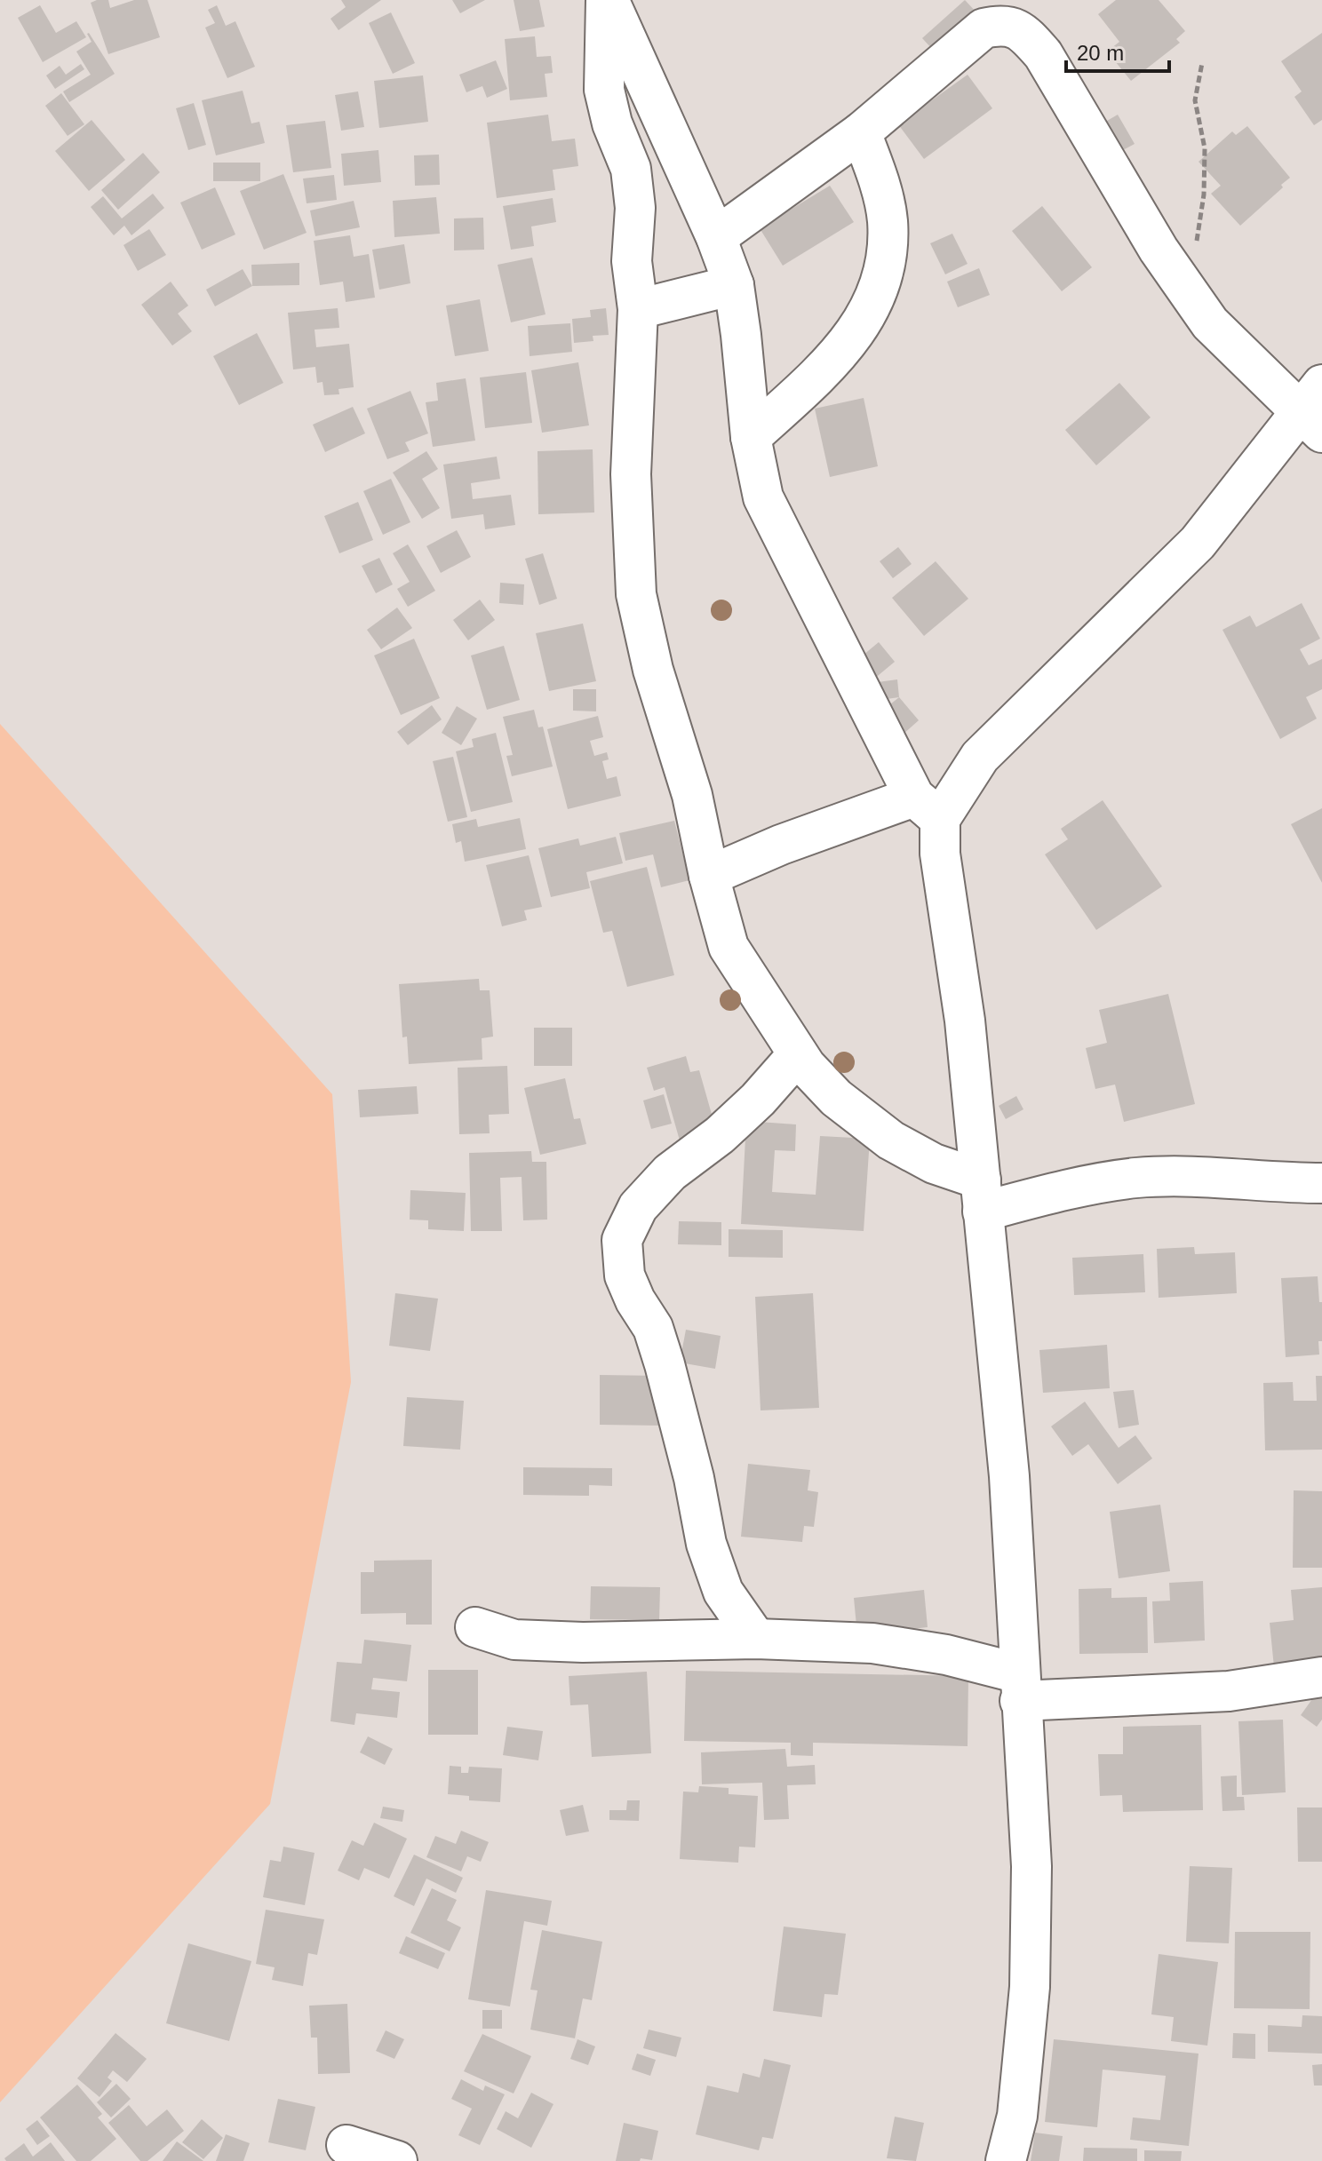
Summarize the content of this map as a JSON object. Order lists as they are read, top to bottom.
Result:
{
  "scale_bar": "20 m"
}
